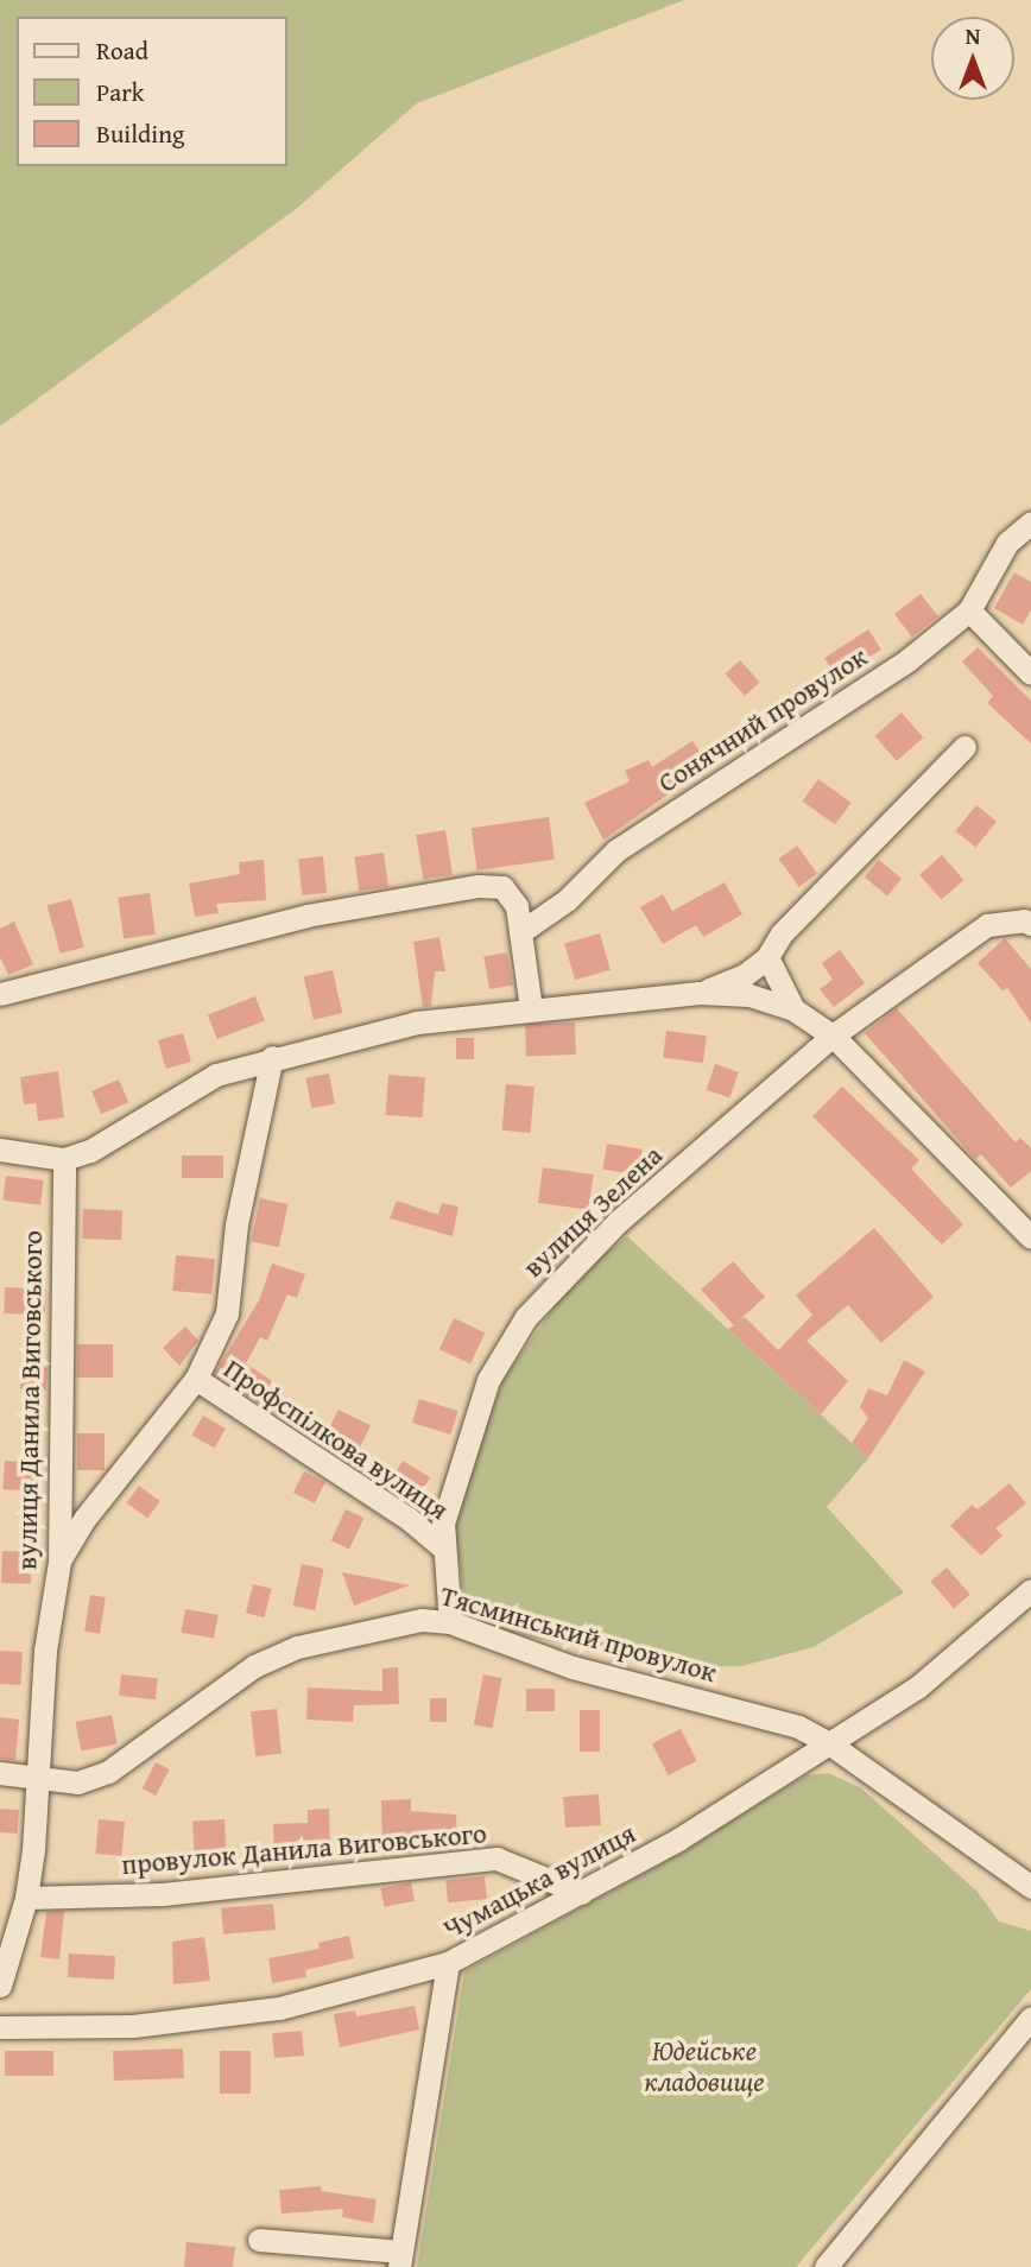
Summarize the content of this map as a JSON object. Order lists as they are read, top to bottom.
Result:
{
  "streets": {
    "street": [
      "Сонячний провулок",
      "вулиця Зелена",
      "вулиця Данила Виговського",
      "Профспілкова вулиця",
      "Тясминський провулок",
      "провулок Данила Виговського",
      "Чумацька вулиця"
    ]
  },
  "crossings": [
    ["вулиця Зелена", "Профспілкова вулиця"],
    ["вулиця Зелена", "Тясминський провулок"],
    ["вулиця Данила Виговського", "Тясминський провулок"],
    ["вулиця Данила Виговського", "провулок Данила Виговського"],
    ["Тясминський провулок", "Чумацька вулиця"],
    ["провулок Данила Виговського", "Чумацька вулиця"]
  ],
  "parks": ["Юдейське кладовище"],
  "legend": ["Road", "Park", "Building"],
  "north": "top"
}
